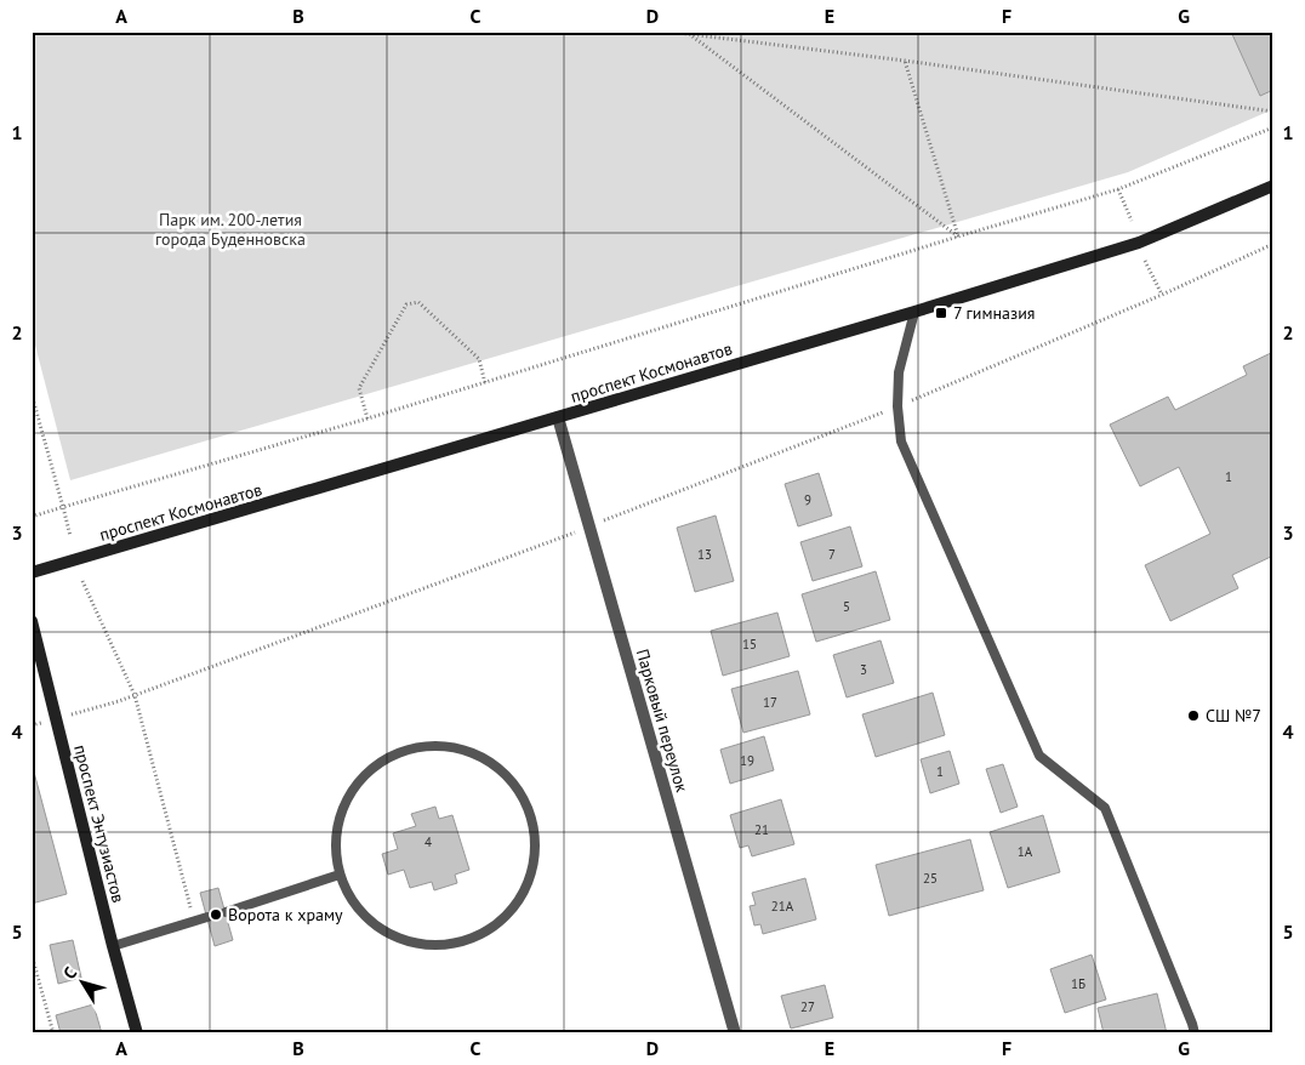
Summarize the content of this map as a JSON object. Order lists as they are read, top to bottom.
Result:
{
  "streets": {
    "street": ["проспект Космонавтов", "Парковый переулок", "проспект Энтузиастов"]
  },
  "crossings": [
    ["проспект Космонавтов", "Парковый переулок"]
  ],
  "parks": ["Парк им. 200-летия города Буденновска"],
  "places": {
    "transit": ["7 гимназия"],
    "other": ["СШ №7", "Ворота к храму"]
  },
  "house_numbers": [
    "1",
    "9",
    "13",
    "7",
    "5",
    "15",
    "3",
    "17",
    "19",
    "1",
    "21",
    "4",
    "1А",
    "25",
    "21А",
    "1Б",
    "27"
  ],
  "north": "top left",
  "grid": {
    "columns": [
      "A",
      "B",
      "C",
      "D",
      "E",
      "F",
      "G"
    ],
    "rows": [
      "1",
      "2",
      "3",
      "4",
      "5"
    ]
  }
}
